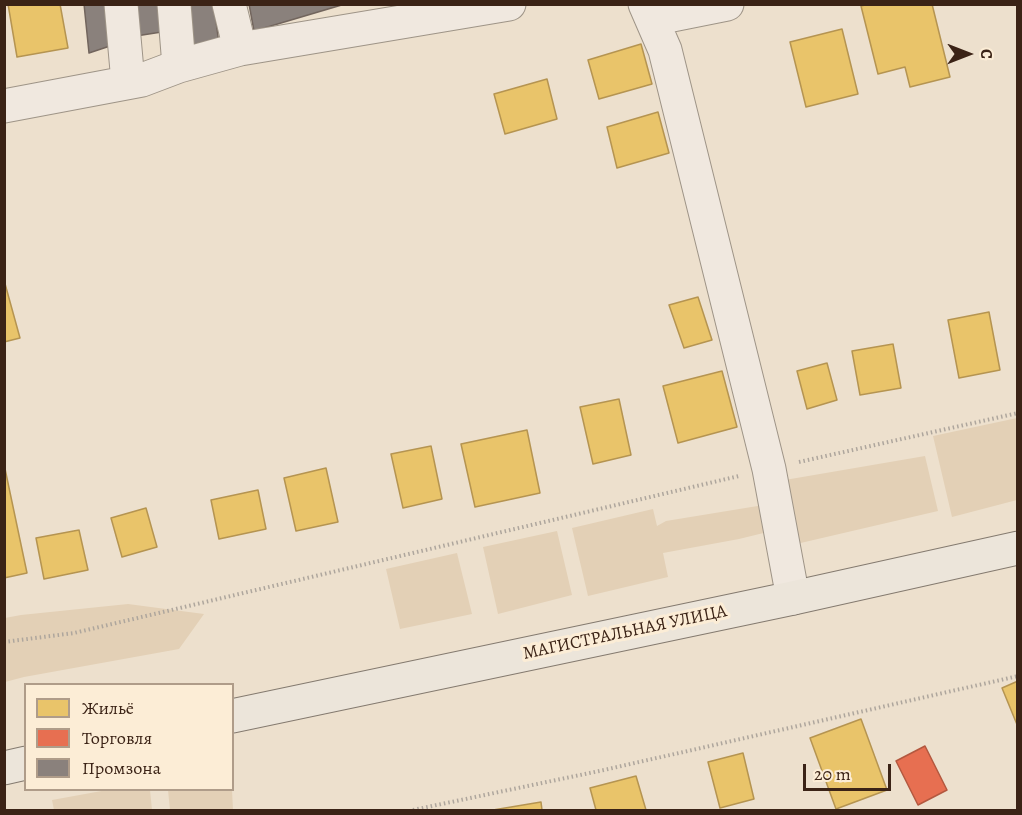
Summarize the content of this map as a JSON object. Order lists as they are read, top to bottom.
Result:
{
  "streets": {
    "main road": ["МАГИСТРАЛЬНАЯ УЛИЦА"]
  },
  "legend": ["Жильё", "Торговля", "Промзона"],
  "scale_bar": "20 m",
  "north": "right"
}
